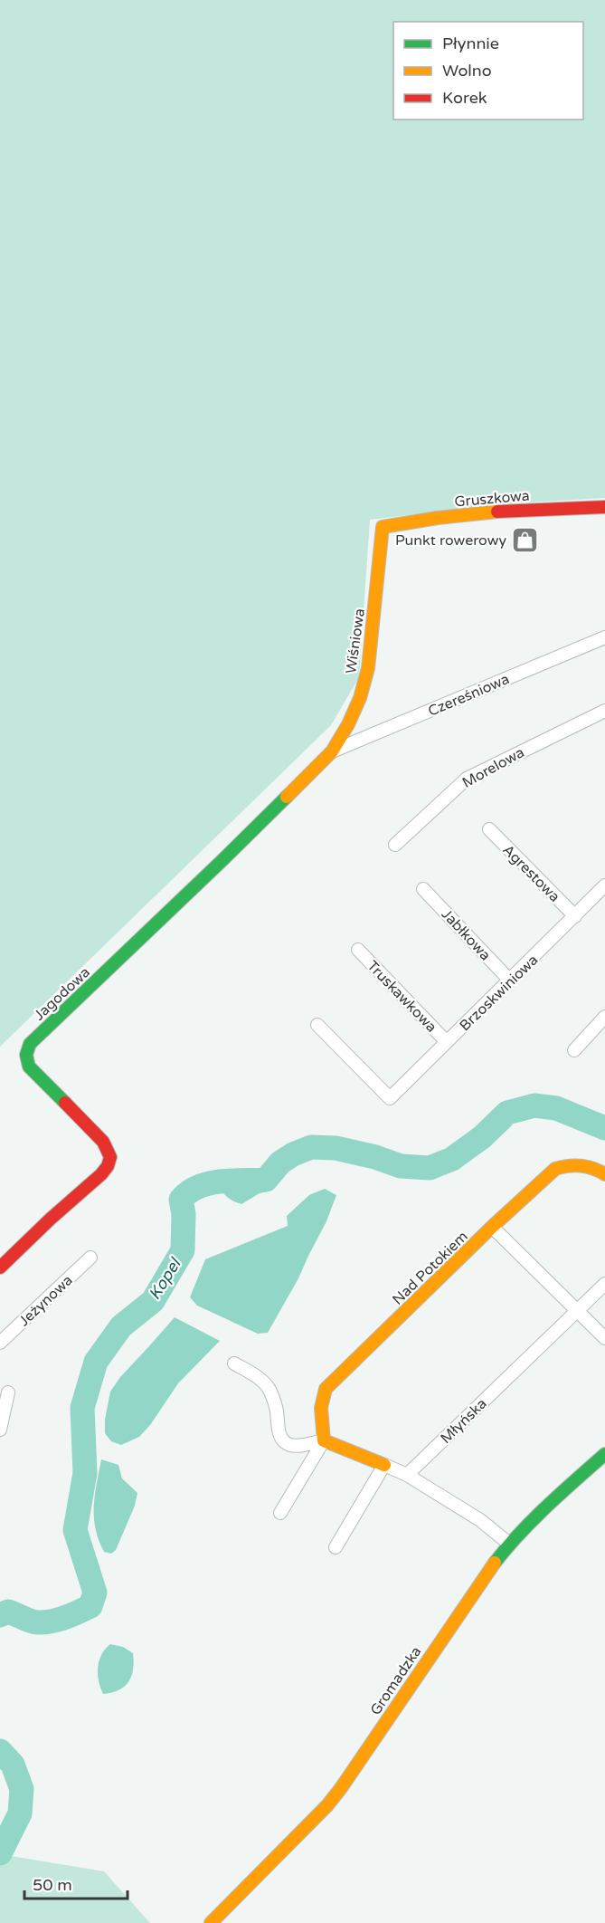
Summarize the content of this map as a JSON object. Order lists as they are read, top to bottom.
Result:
{
  "streets": {
    "street": [
      "Gruszkowa",
      "Wiśniowa",
      "Czereśniowa",
      "Morelowa",
      "Agrestowa",
      "Jabłkowa",
      "Brzoskwiniowa",
      "Jagodowa",
      "Truskawkowa",
      "Nad Potokiem",
      "Jeżynowa",
      "Młyńska",
      "Gromadzka"
    ]
  },
  "crossings": [
    ["Gruszkowa", "Wiśniowa"],
    ["Wiśniowa", "Czereśniowa"],
    ["Wiśniowa", "Jagodowa"],
    ["Czereśniowa", "Jagodowa"],
    ["Agrestowa", "Brzoskwiniowa"],
    ["Jabłkowa", "Brzoskwiniowa"],
    ["Brzoskwiniowa", "Truskawkowa"]
  ],
  "water": ["Kopel"],
  "places": {
    "shop": ["Punkt rowerowy"]
  },
  "legend": ["Płynnie", "Wolno", "Korek"],
  "scale_bar": "50 m"
}
